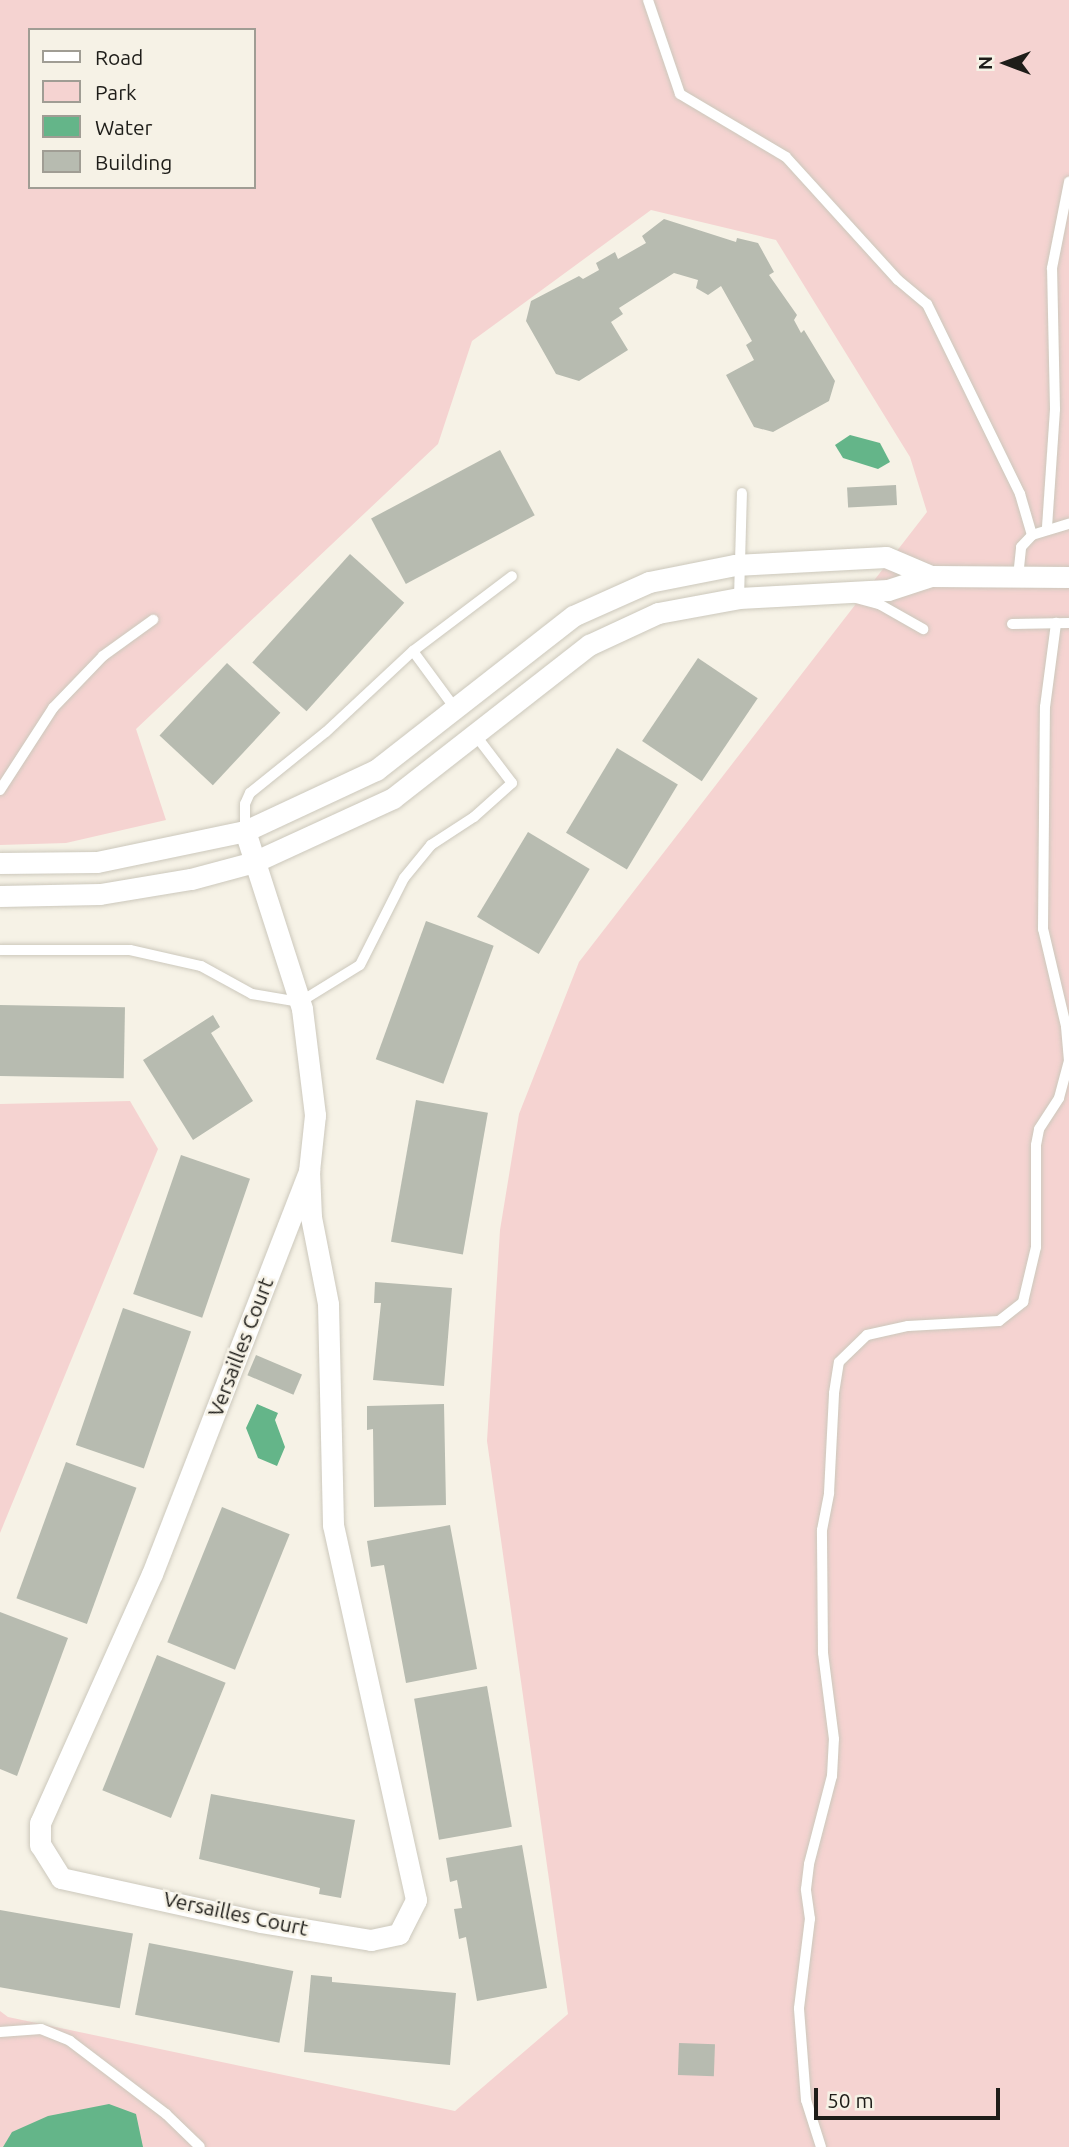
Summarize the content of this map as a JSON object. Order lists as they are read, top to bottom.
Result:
{
  "streets": {
    "street": ["Versailles Court"]
  },
  "legend": [
    "Road",
    "Park",
    "Water",
    "Building"
  ],
  "scale_bar": "50 m",
  "north": "left"
}
